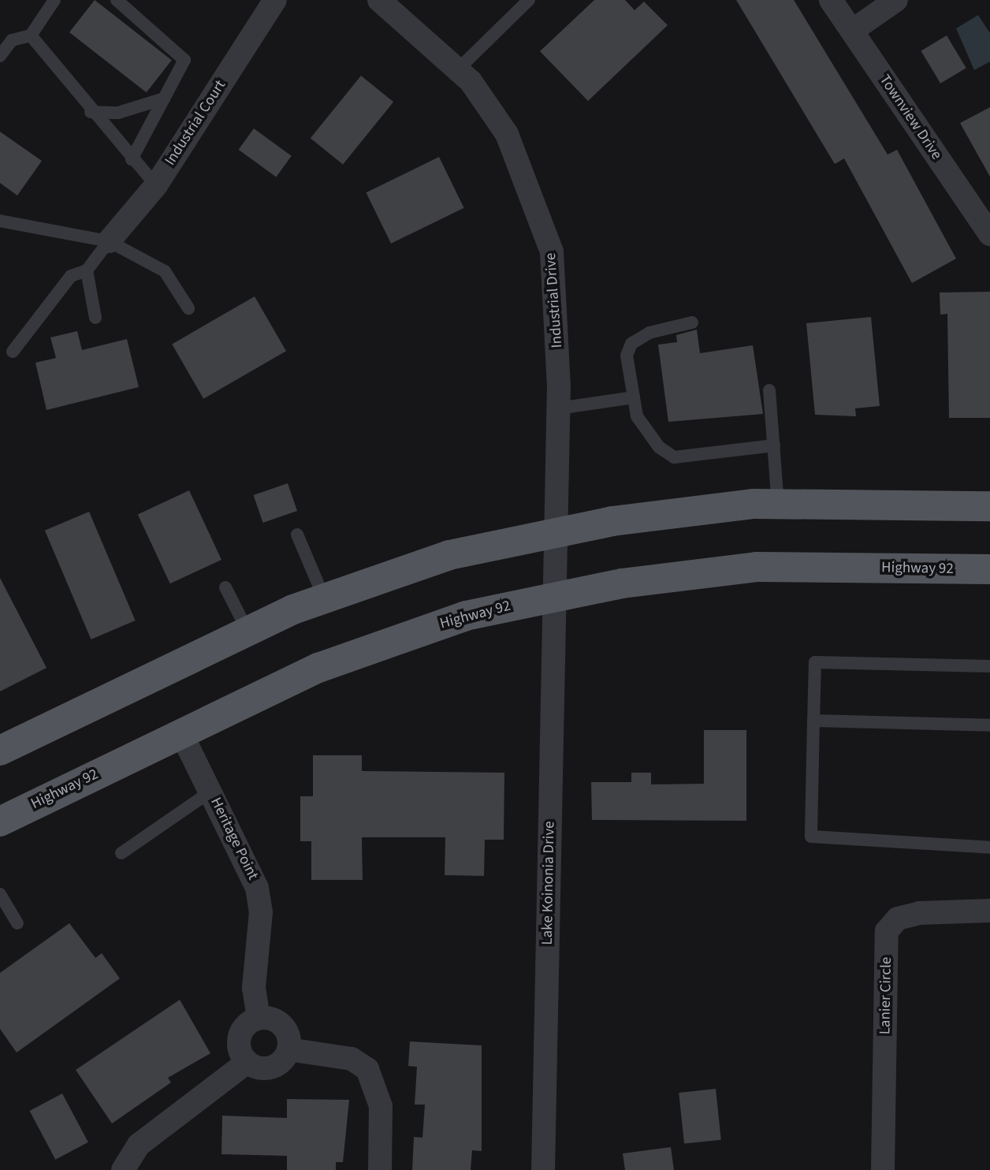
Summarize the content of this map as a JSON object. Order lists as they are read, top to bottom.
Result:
{
  "streets": {
    "main road": ["Highway 92"],
    "street": [
      "Townview Drive",
      "Industrial Court",
      "Industrial Drive",
      "Heritage Point",
      "Lake Koinonia Drive",
      "Lanier Circle"
    ]
  },
  "crossings": [
    ["Industrial Drive", "Highway 92"],
    ["Industrial Drive", "Lake Koinonia Drive"],
    ["Highway 92", "Heritage Point"],
    ["Highway 92", "Lake Koinonia Drive"]
  ]
}
